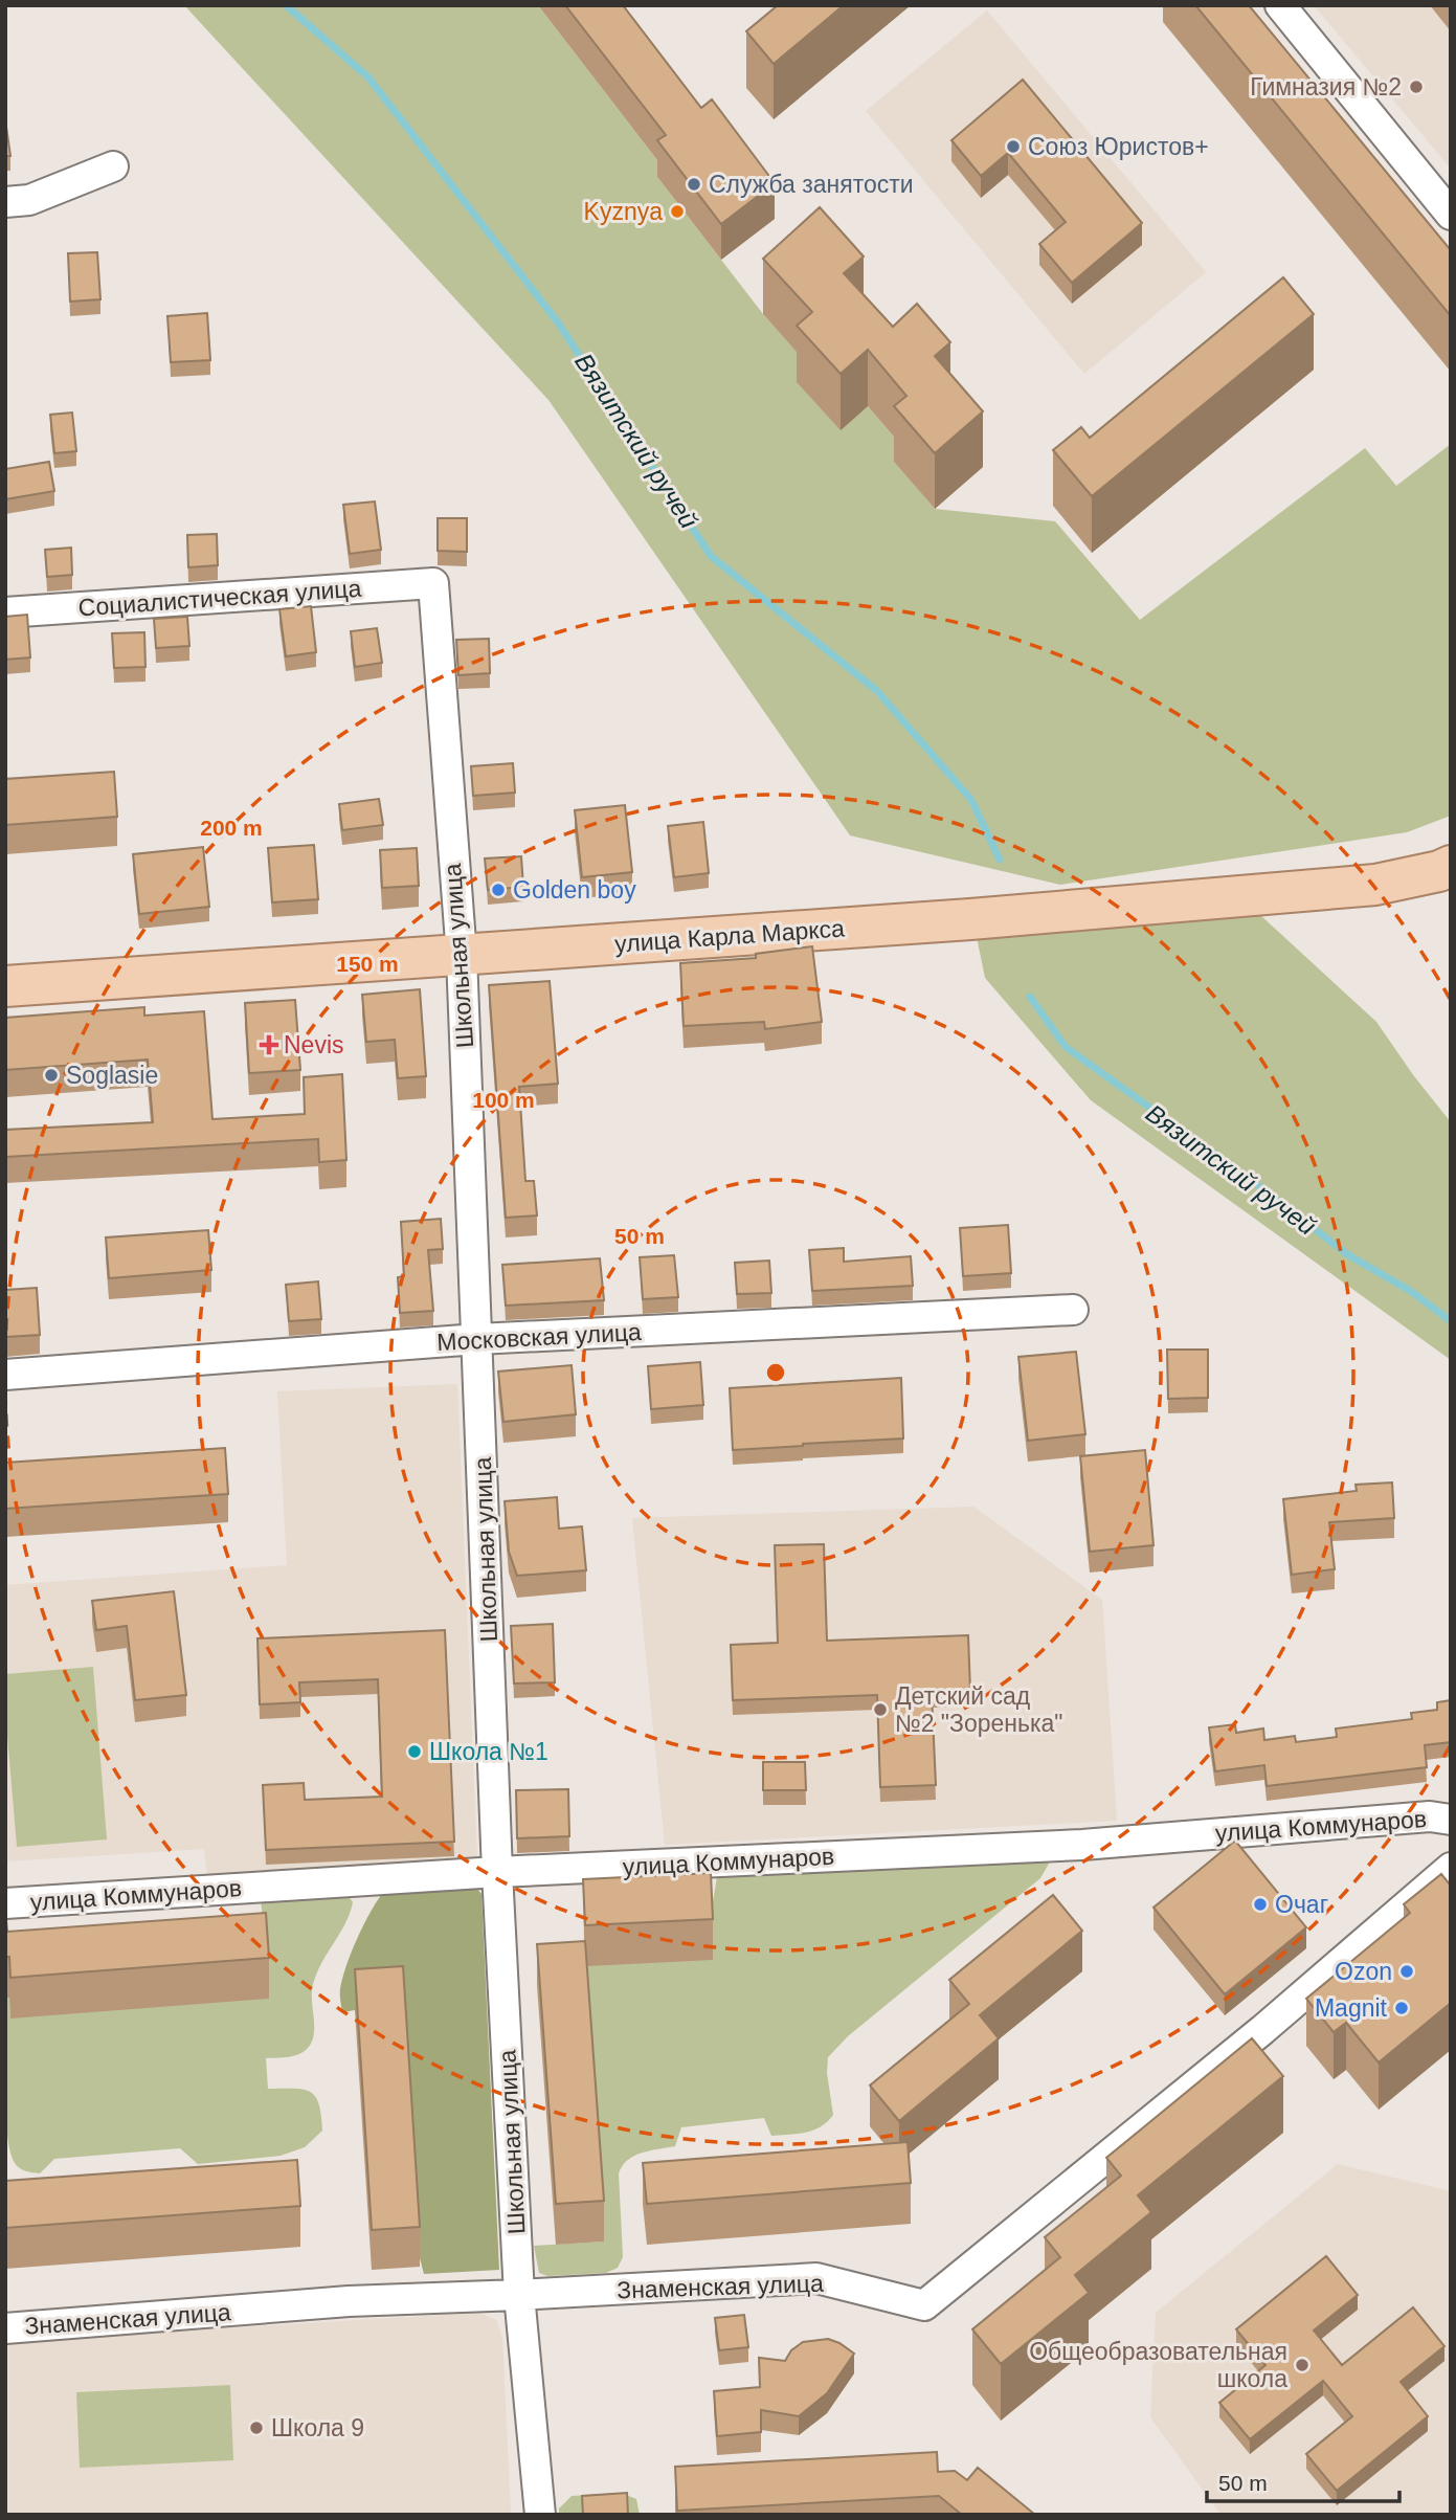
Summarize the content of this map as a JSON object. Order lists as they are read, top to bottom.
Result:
{
  "streets": {
    "main road": ["улица Карла Маркса"],
    "street": [
      "Социалистическая улица",
      "Школьная улица",
      "Московская улица",
      "улица Коммунаров",
      "Знаменская улица"
    ]
  },
  "crossings": [
    ["Социалистическая улица", "Школьная улица"],
    ["улица Карла Маркса", "Школьная улица"],
    ["Школьная улица", "Московская улица"],
    ["Школьная улица", "улица Коммунаров"],
    ["Школьная улица", "Знаменская улица"]
  ],
  "water": ["Вязитский ручей"],
  "places": {
    "other": [
      "Гимназия №2",
      "Союз Юристов+",
      "Служба занятости",
      "Kyznya",
      "Golden boy",
      "Soglasie",
      "Детский сад №2 \"Зоренька\"",
      "Школа №1",
      "Очаг",
      "Ozon",
      "Magnit",
      "Общеобразовательная школа",
      "Школа 9"
    ],
    "health": ["Nevis"]
  },
  "scale_bar": "50 m",
  "rings": [
    "200 m",
    "150 m",
    "100 m",
    "50 m"
  ]
}
